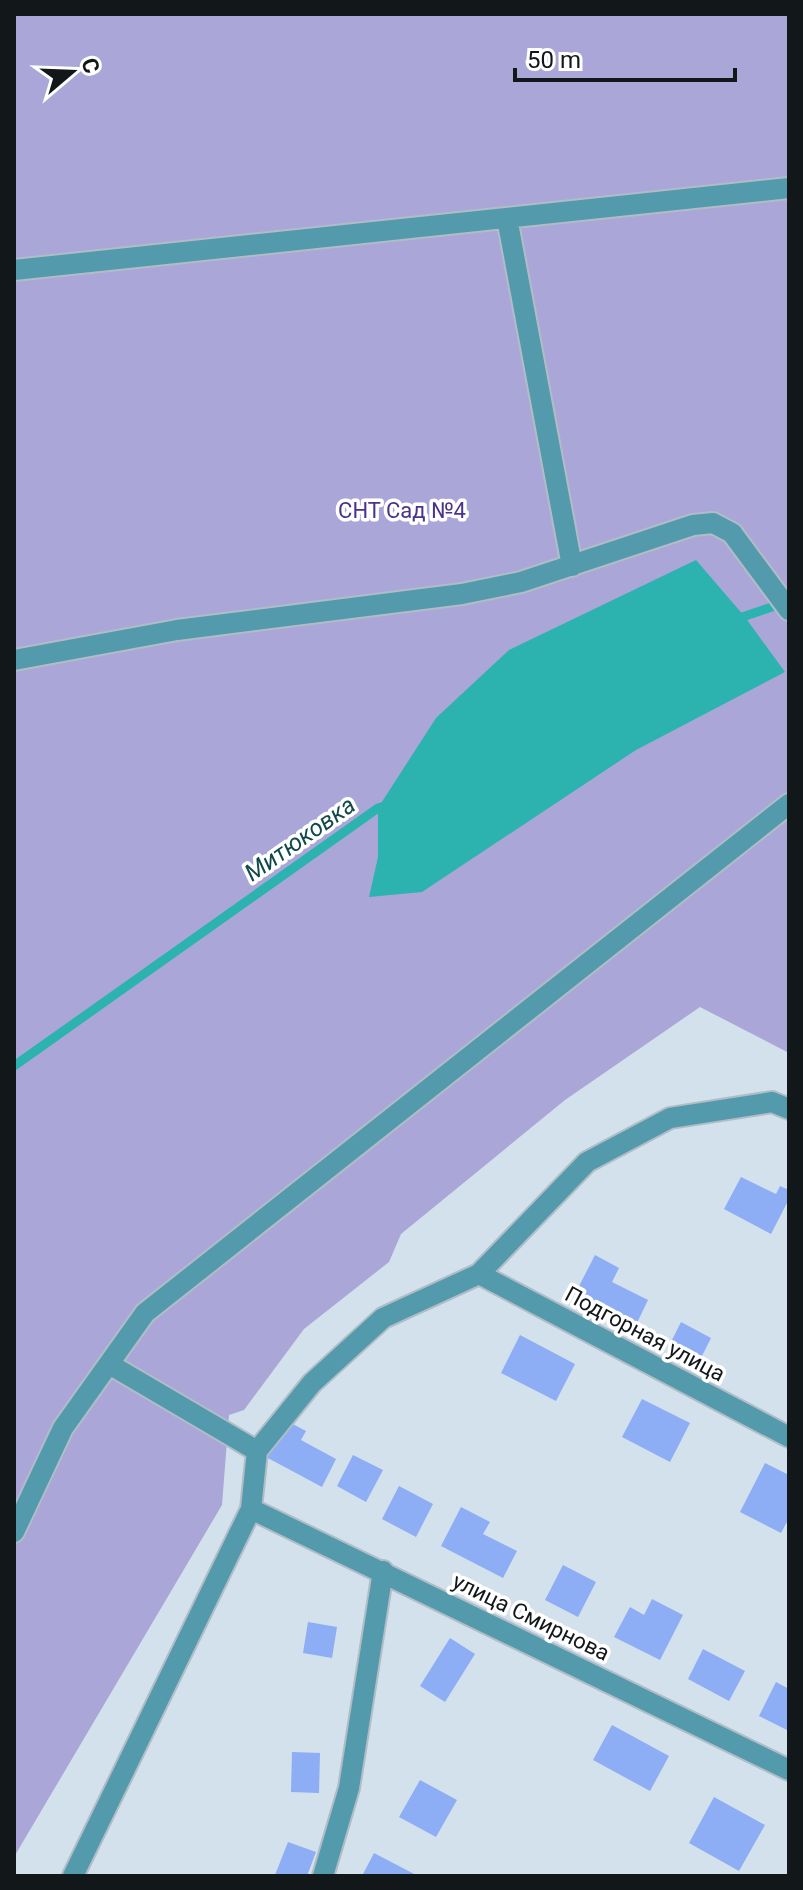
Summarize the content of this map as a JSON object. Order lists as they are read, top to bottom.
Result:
{
  "streets": {
    "street": ["Подгорная улица", "улица Смирнова"]
  },
  "water": ["Митюковка"],
  "parks": ["СНТ Сад №4"],
  "scale_bar": "50 m",
  "north": "right"
}
